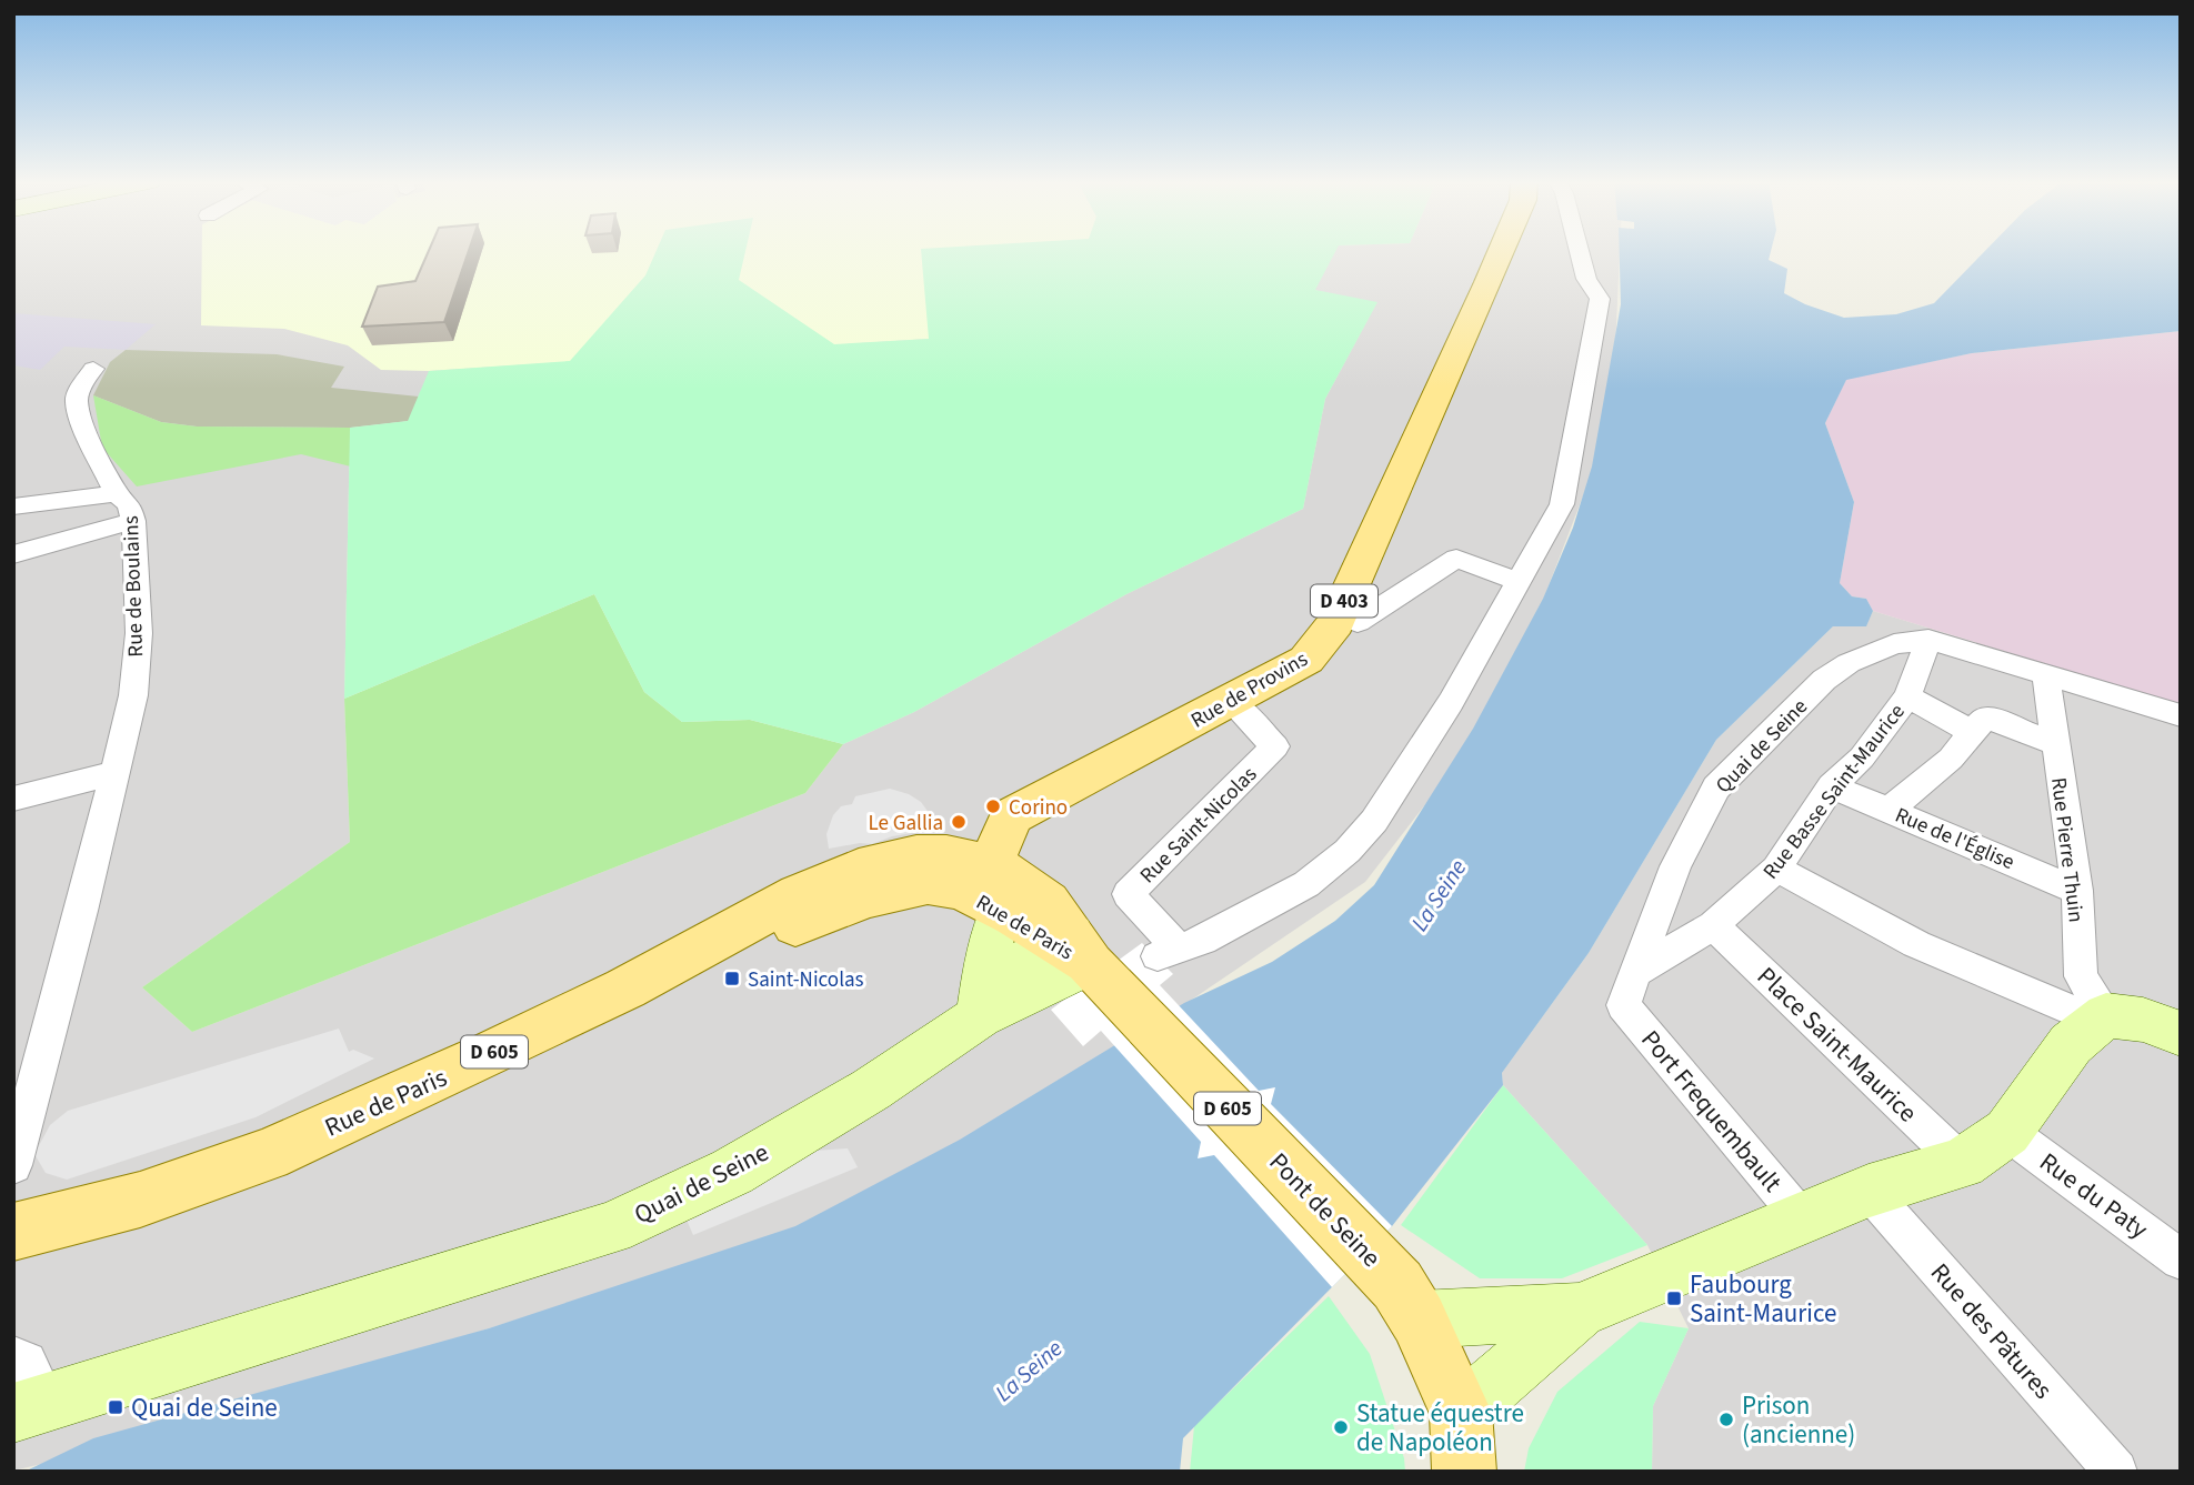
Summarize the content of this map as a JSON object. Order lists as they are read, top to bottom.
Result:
{
  "streets": {
    "main road": [
      "D 403",
      "Rue de Provins",
      "Quai de Seine",
      "Rue de Paris",
      "D 605",
      "Pont de Seine"
    ],
    "street": [
      "Rue de Boulains",
      "Rue Basse Saint-Maurice",
      "Rue Saint-Nicolas",
      "Rue de l'Église",
      "Rue Pierre Thuin",
      "Place Saint-Maurice",
      "Port Frequembault",
      "Rue du Paty",
      "Rue des Pâtures"
    ]
  },
  "crossings": [
    ["Rue de Provins", "Rue Saint-Nicolas"],
    ["Rue de Provins", "Rue de Paris"],
    ["Quai de Seine", "Rue Basse Saint-Maurice"],
    ["Quai de Seine", "Rue de Paris"],
    ["Quai de Seine", "Port Frequembault"],
    ["Quai de Seine", "Pont de Seine"],
    ["Rue Basse Saint-Maurice", "Rue de l'Église"],
    ["Rue Basse Saint-Maurice", "Place Saint-Maurice"],
    ["Rue Basse Saint-Maurice", "Port Frequembault"],
    ["Rue de l'Église", "Rue Pierre Thuin"],
    ["Rue de Paris", "Pont de Seine"]
  ],
  "water": ["La Seine"],
  "places": {
    "other": [
      "Corino",
      "Le Gallia",
      "Prison (ancienne)",
      "Statue équestre de Napoléon"
    ],
    "transit": ["Saint-Nicolas", "Faubourg Saint-Maurice", "Quai de Seine"]
  }
}
